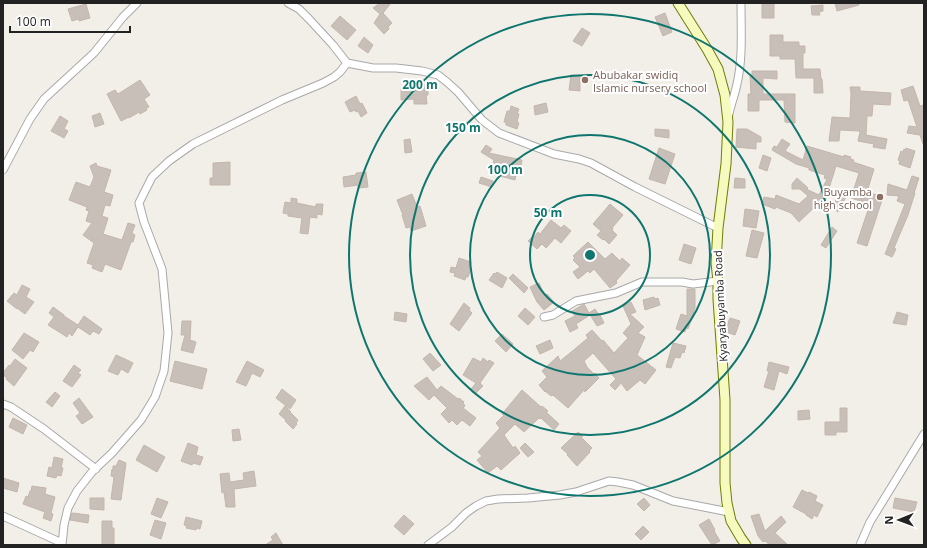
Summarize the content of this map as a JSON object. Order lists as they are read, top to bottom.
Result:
{
  "streets": {
    "street": ["Kyaryabuyamba Road"]
  },
  "places": ["Abubakar swidiq Islamic nursery school", "Buyamba high school"],
  "scale_bar": "100 m",
  "north": "left",
  "rings": [
    "200 m",
    "150 m",
    "100 m",
    "50 m"
  ]
}
